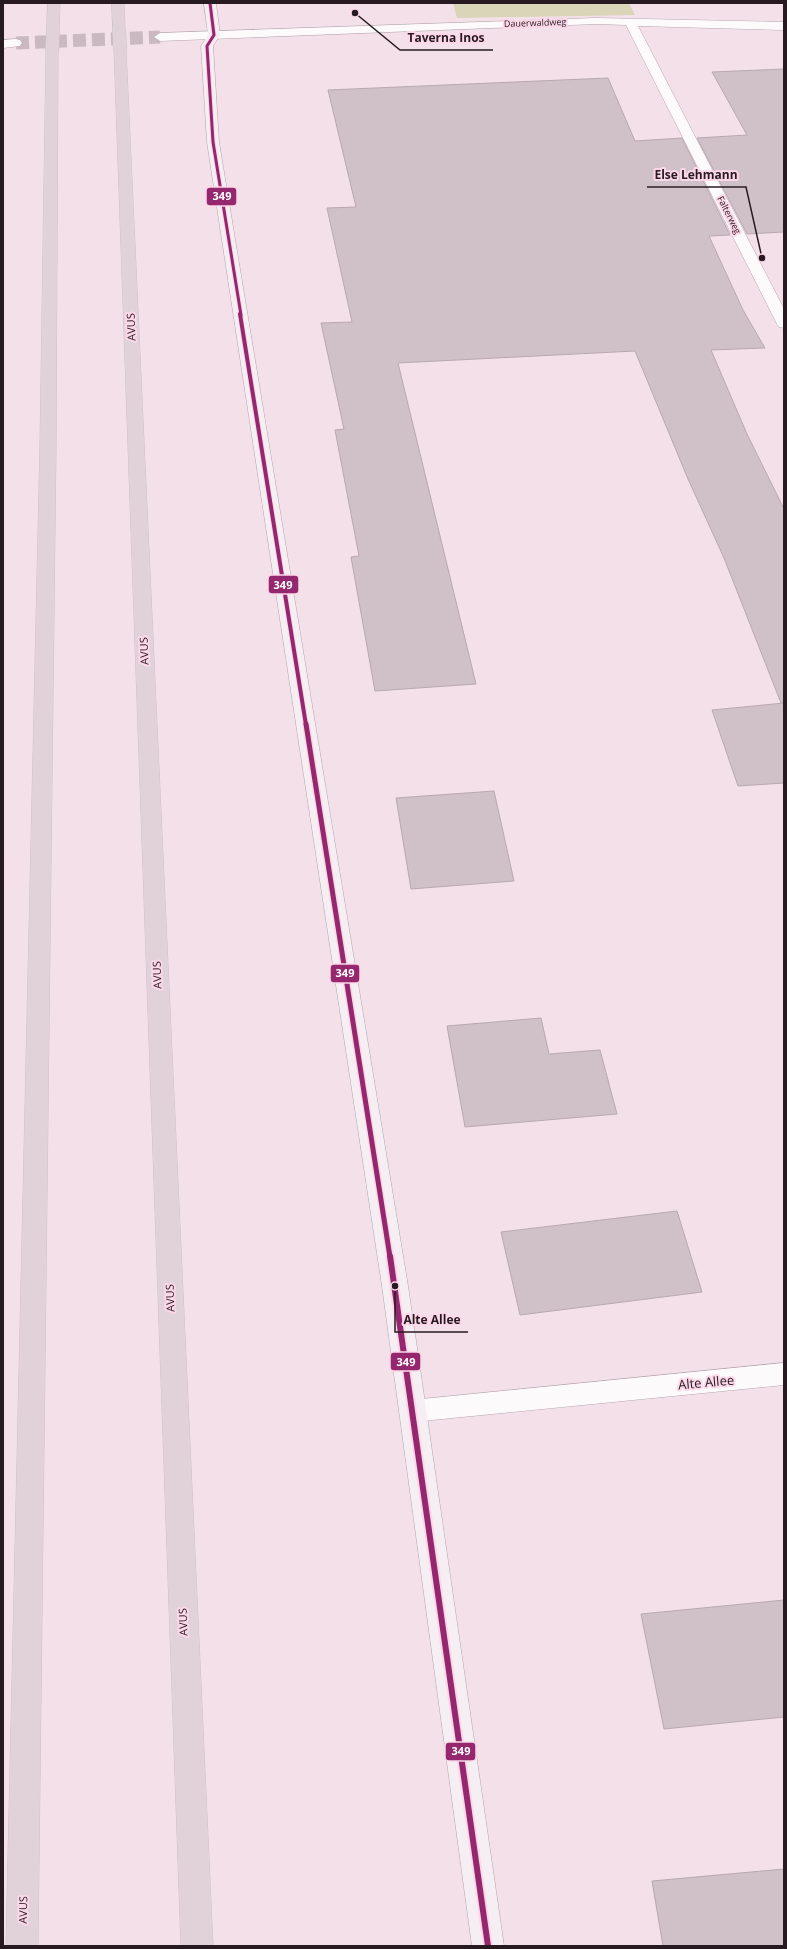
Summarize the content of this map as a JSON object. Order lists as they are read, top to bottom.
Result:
{
  "streets": {
    "highway": ["AVUS"],
    "street": ["Dauerwaldweg", "Falterweg", "Alte Allee"]
  },
  "crossings": [
    ["Dauerwaldweg", "Falterweg"]
  ],
  "places": ["Taverna Inos", "Else Lehmann", "Alte Allee"],
  "lines": ["transit line 349"]
}
